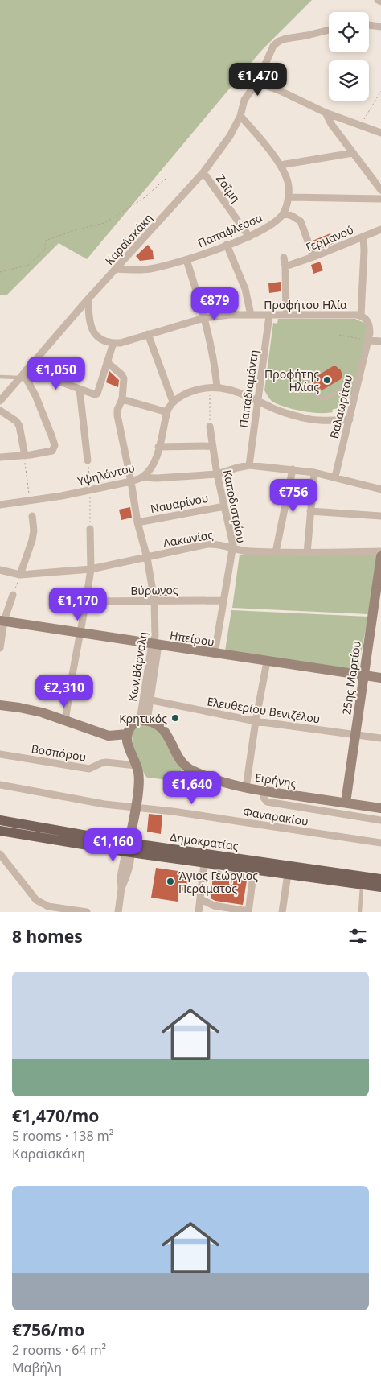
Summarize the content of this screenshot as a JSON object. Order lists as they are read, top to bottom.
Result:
{
  "streets": {
    "main road": ["Δημοκρατίας"],
    "street": [
      "Ζαΐμη",
      "Παπαφλέσσα",
      "Γερμανού",
      "Καραϊσκάκη",
      "Προφήτου Ηλία",
      "Παπαδιαμάντη",
      "Βαλαωρίτου",
      "Υψηλάντου",
      "Ναυαρίνου",
      "Καποδιστρίου",
      "Λακωνίας",
      "Βύρωνος",
      "Ηπείρου",
      "Κων.Βάρναλη",
      "25ης Μαρτίου",
      "Ελευθερίου Βενιζέλου",
      "Βοσπόρου",
      "Ειρήνης",
      "Φαναρακίου"
    ]
  },
  "crossings": [
    ["Ζαΐμη", "Παπαφλέσσα"],
    ["Ζαΐμη", "Καραϊσκάκη"],
    ["Παπαφλέσσα", "Καραϊσκάκη"],
    ["Προφήτου Ηλία", "Παπαδιαμάντη"],
    ["Προφήτου Ηλία", "Βαλαωρίτου"],
    ["Υψηλάντου", "Κων.Βάρναλη"],
    ["Ναυαρίνου", "Καποδιστρίου"],
    ["Ναυαρίνου", "Κων.Βάρναλη"],
    ["Καποδιστρίου", "Λακωνίας"],
    ["Καποδιστρίου", "Βύρωνος"],
    ["Καποδιστρίου", "Ηπείρου"],
    ["Λακωνίας", "Κων.Βάρναλη"],
    ["Βύρωνος", "Κων.Βάρναλη"],
    ["Ηπείρου", "Κων.Βάρναλη"],
    ["Ηπείρου", "25ης Μαρτίου"],
    ["Κων.Βάρναλη", "Ελευθερίου Βενιζέλου"],
    ["Κων.Βάρναλη", "Ειρήνης"],
    ["25ης Μαρτίου", "Ελευθερίου Βενιζέλου"],
    ["25ης Μαρτίου", "Ειρήνης"]
  ],
  "places": ["Προφήτης Ηλίας", "Κρητικός", "Άγιος Γεώργιος Περάματος"],
  "page": {
    "price": [
      "€1,470",
      "€879",
      "€1,050",
      "€756",
      "€1,170",
      "€2,310",
      "€1,640",
      "€1,160"
    ],
    "heading": "8 homes",
    "list": [
      {
        "name": "€1,470/mo",
        "note": "5 rooms · 138 m² · Καραϊσκάκη"
      },
      {
        "name": "€756/mo",
        "note": "2 rooms · 64 m² · Μαβήλη"
      }
    ]
  }
}
